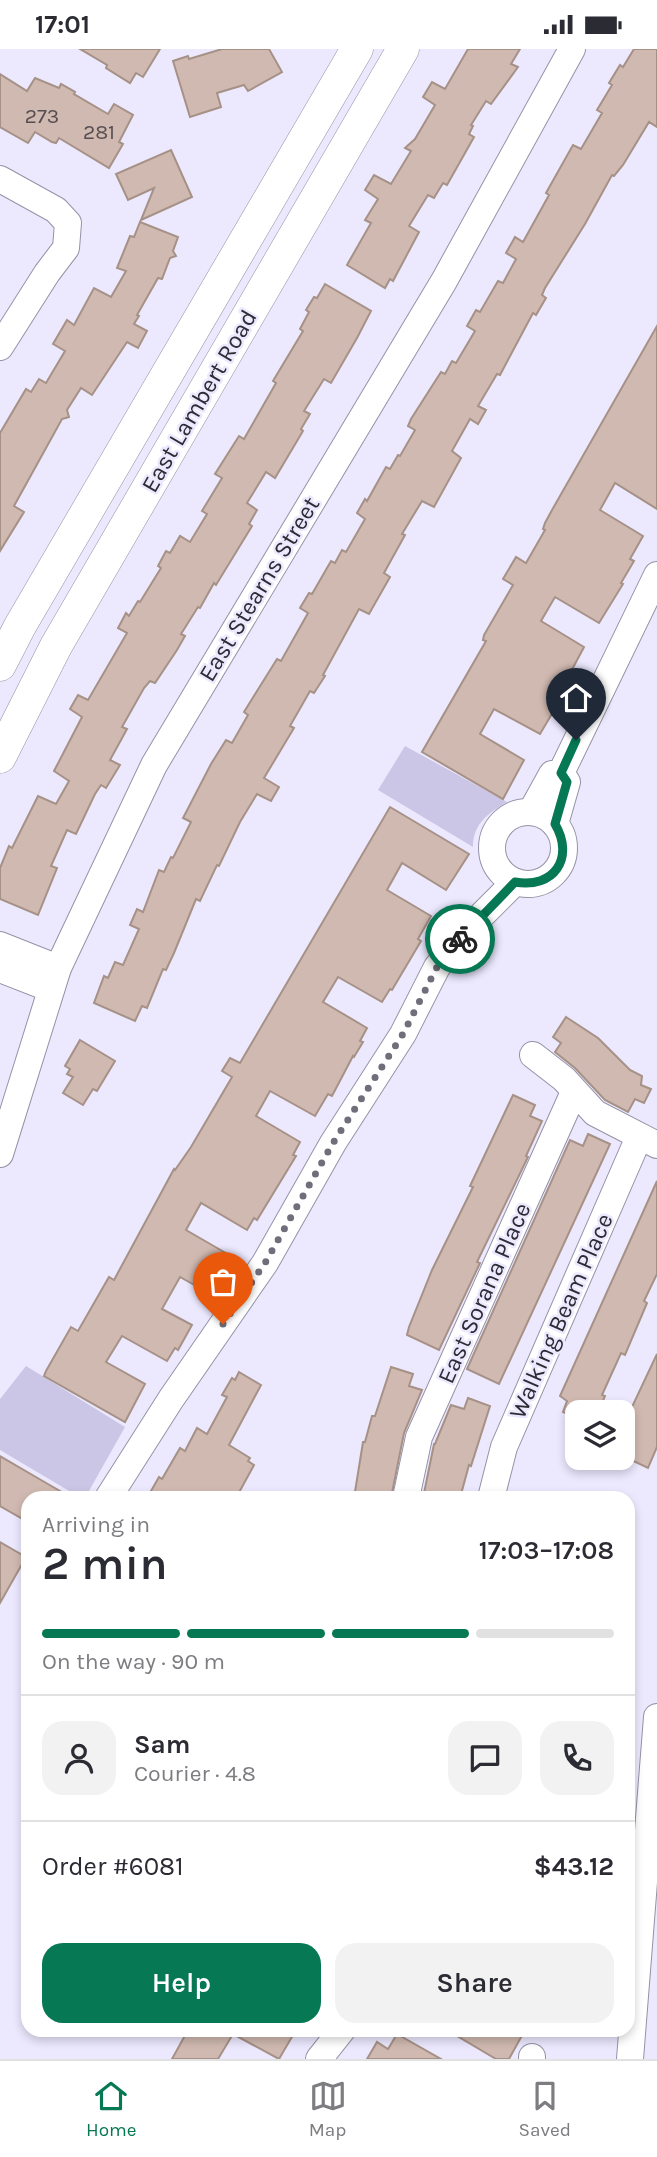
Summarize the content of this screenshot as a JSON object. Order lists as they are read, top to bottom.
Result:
{
  "streets": {
    "main road": ["East Lambert Road"],
    "street": ["East Stearns Street", "East Sorana Place", "Walking Beam Place"]
  },
  "house_numbers": ["273", "281"],
  "page": {
    "status": "17:01",
    "heading": ["2 min", "Arriving in", "17:03–17:08"],
    "panel": [
      "Sam",
      "Courier · 4.8",
      "Order #6081",
      "$43.12"
    ],
    "bar": "On the way · 90 m",
    "buttons": ["Help", "Share"],
    "tabs": ["Home", "Map", "Saved"]
  }
}
